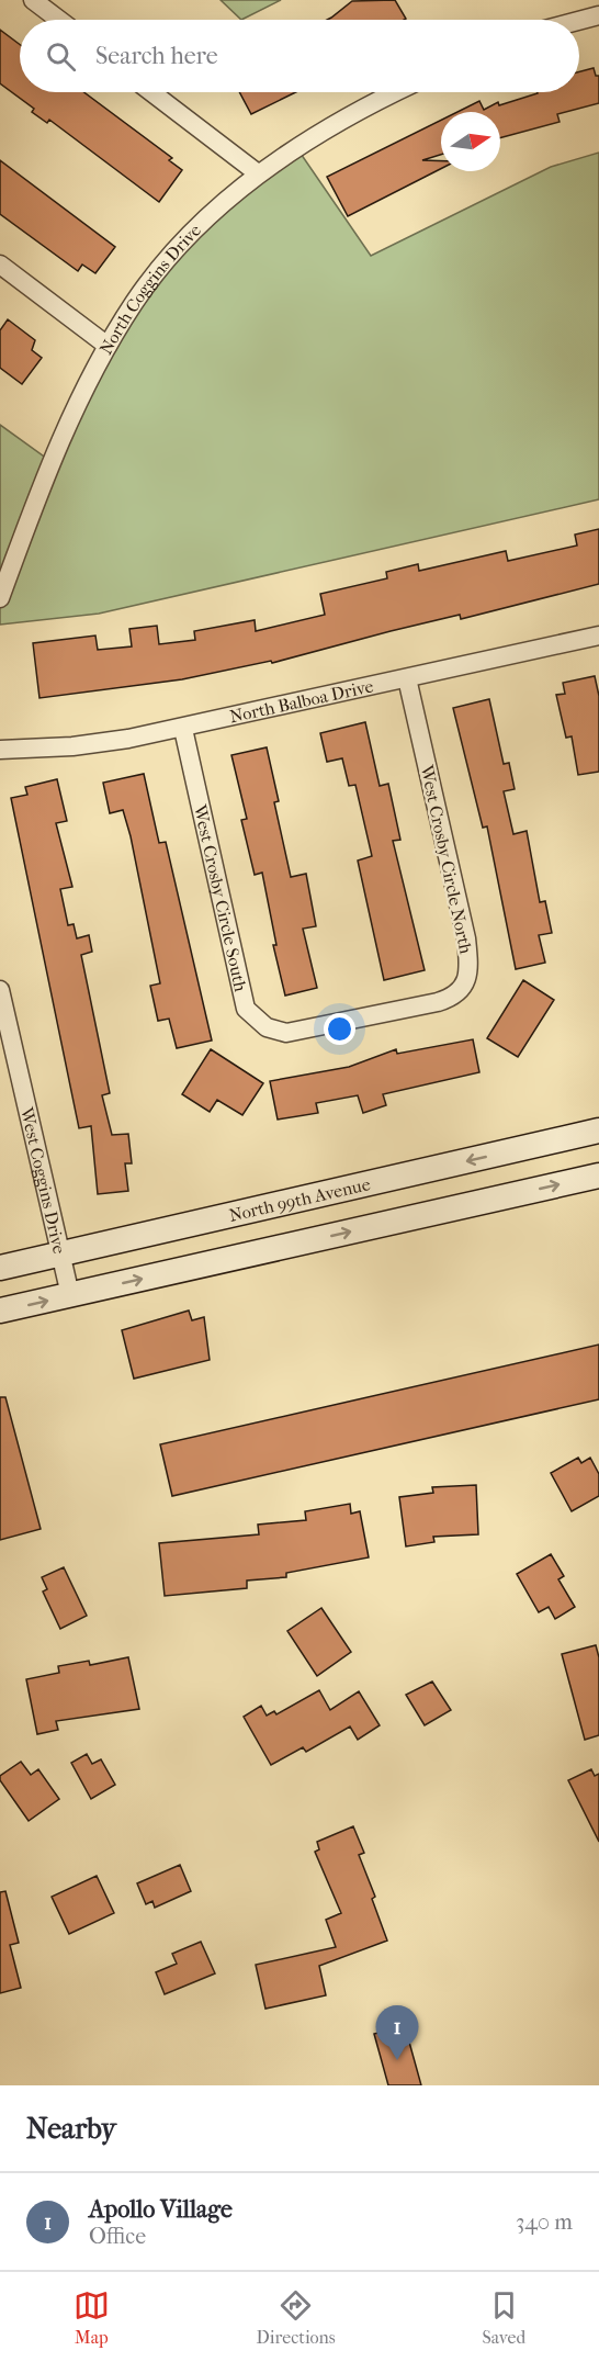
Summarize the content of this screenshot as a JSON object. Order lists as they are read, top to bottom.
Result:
{
  "streets": {
    "main road": ["North 99th Avenue"],
    "street": [
      "North Coggins Drive",
      "North Balboa Drive",
      "West Crosby Circle North",
      "West Crosby Circle South",
      "West Coggins Drive"
    ]
  },
  "crossings": [
    ["North Balboa Drive", "West Crosby Circle North"],
    ["North Balboa Drive", "West Crosby Circle South"],
    ["West Crosby Circle North", "West Crosby Circle South"],
    ["West Coggins Drive", "North 99th Avenue"]
  ],
  "north": "right",
  "page": {
    "search": "Search here",
    "pins": "1",
    "heading": "Nearby",
    "list": [
      {
        "mark": "1",
        "name": "Apollo Village",
        "note": "Office",
        "value": "340 m"
      }
    ],
    "nav": ["Map", "Directions", "Saved"]
  }
}
